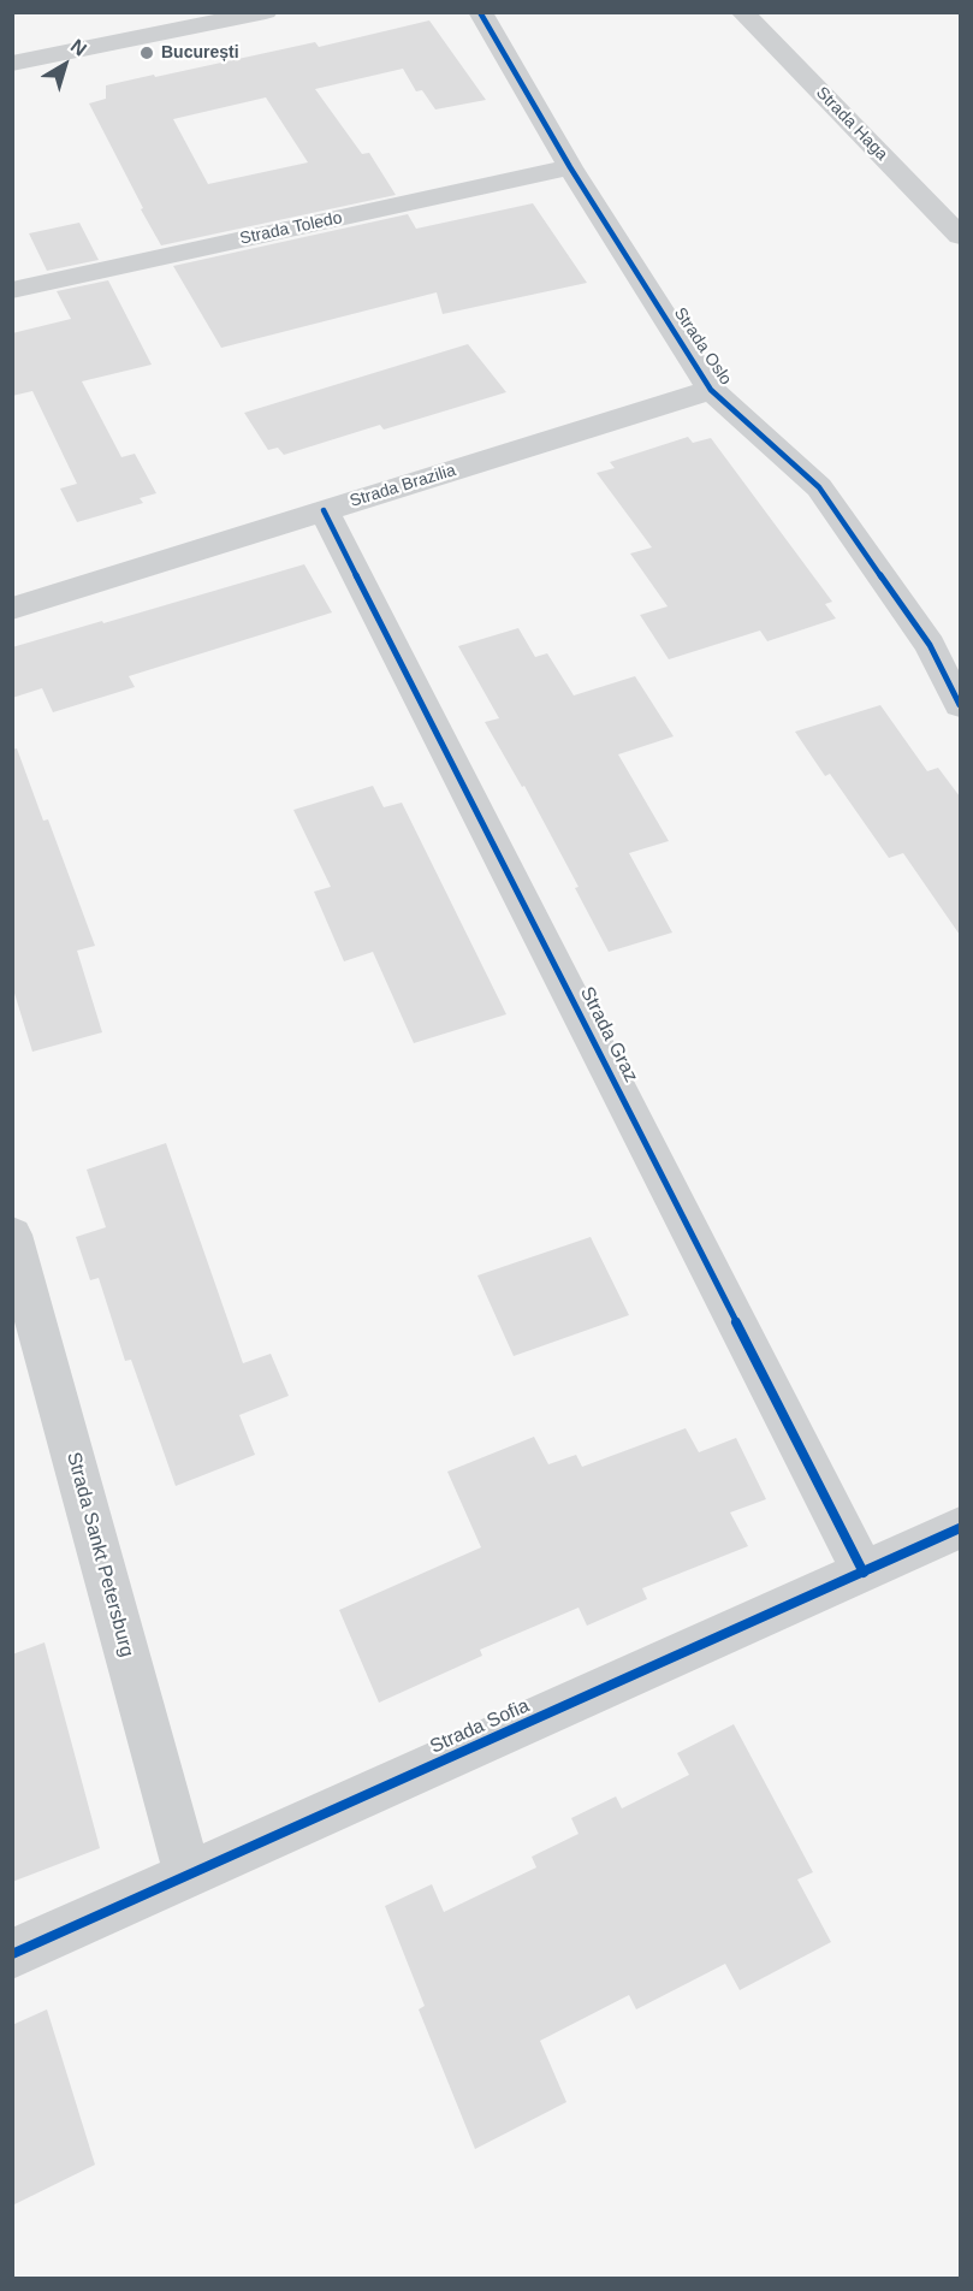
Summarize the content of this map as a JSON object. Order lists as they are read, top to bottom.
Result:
{
  "streets": {
    "street": [
      "Strada Haga",
      "Strada Toledo",
      "Strada Oslo",
      "Strada Brazilia",
      "Strada Graz",
      "Strada Sankt Petersburg",
      "Strada Sofia"
    ]
  },
  "crossings": [
    ["Strada Toledo", "Strada Oslo"],
    ["Strada Oslo", "Strada Brazilia"],
    ["Strada Brazilia", "Strada Graz"],
    ["Strada Graz", "Strada Sofia"],
    ["Strada Sankt Petersburg", "Strada Sofia"]
  ],
  "places": ["București"],
  "north": "top right"
}
